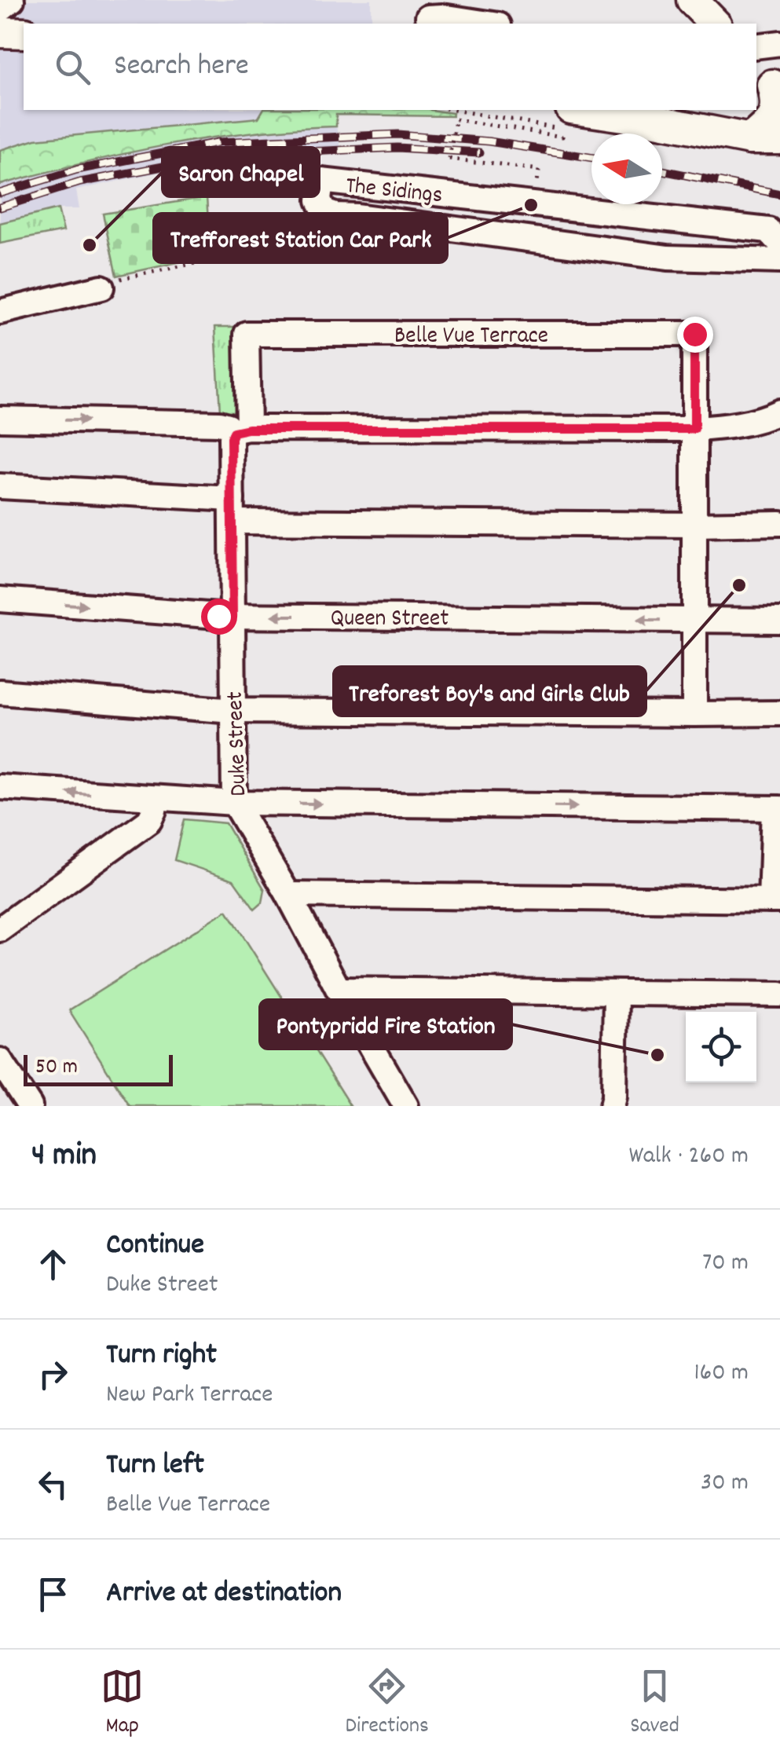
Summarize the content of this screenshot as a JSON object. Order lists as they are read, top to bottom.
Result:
{
  "streets": {
    "street": [
      "The Sidings",
      "Belle Vue Terrace",
      "Queen Street",
      "Duke Street"
    ]
  },
  "crossings": [
    ["Belle Vue Terrace", "Duke Street"],
    ["Queen Street", "Duke Street"]
  ],
  "places": [
    "Trefforest Station Car Park",
    "Saron Chapel",
    "Treforest Boy's and Girls Club",
    "Pontypridd Fire Station"
  ],
  "scale_bar": "50 m",
  "north": "left",
  "page": {
    "search": "Search here",
    "scale": "50 m",
    "heading": ["4 min", "Walk · 260 m"],
    "list": [
      ["Continue", "Duke Street", "70 m"],
      ["Turn right", "New Park Terrace", "160 m"],
      ["Turn left", "Belle Vue Terrace", "30 m"],
      "Arrive at destination"
    ],
    "nav": ["Map", "Directions", "Saved"]
  }
}
